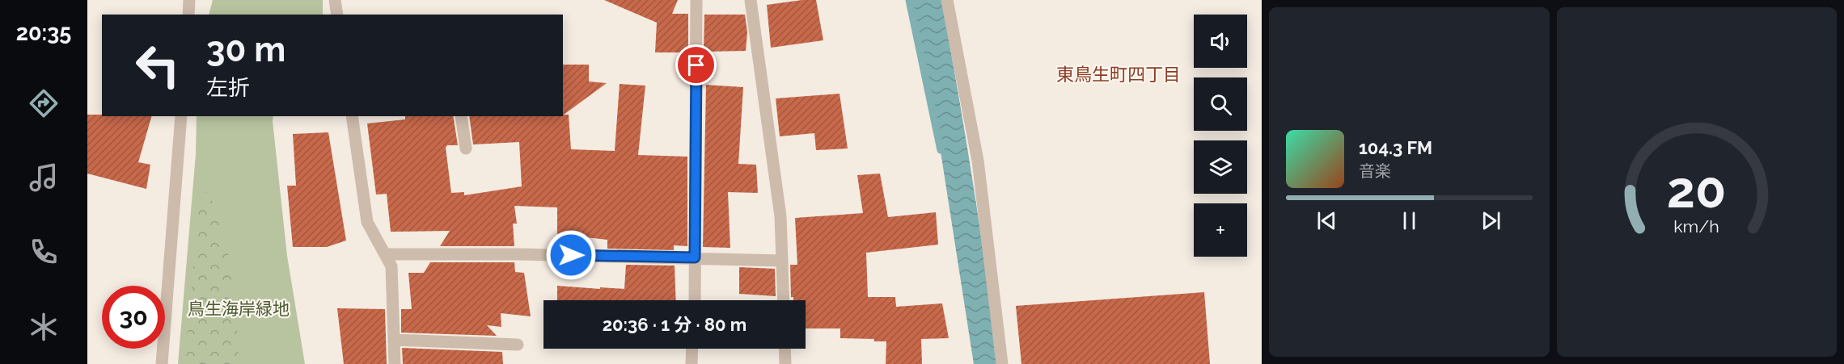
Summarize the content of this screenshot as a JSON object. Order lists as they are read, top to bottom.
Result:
{
  "districts": ["東鳥生町四丁目"],
  "parks": ["鳥生海岸緑地"],
  "page": {
    "tabs": "20:35",
    "map_buttons": "+",
    "turn": ["30 m", "左折"],
    "song": ["104.3 FM", "音楽"],
    "limit": "30",
    "trip": "20:36 · 1 分 · 80 m",
    "gauge": ["20", "km/h"]
  }
}
